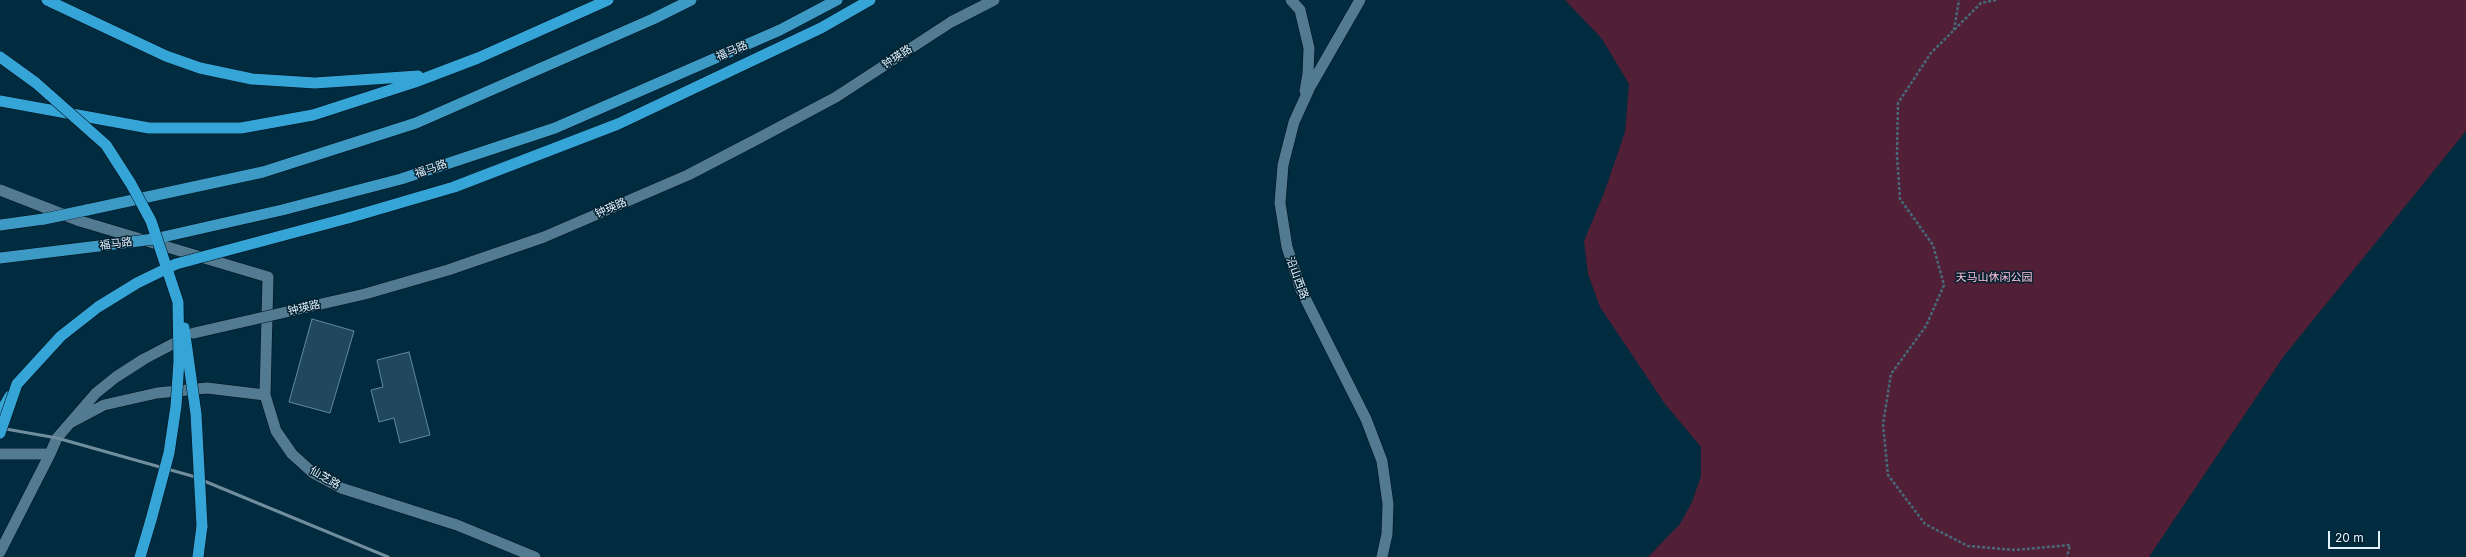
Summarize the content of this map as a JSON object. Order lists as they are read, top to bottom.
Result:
{
  "streets": {
    "main road": ["福马路"],
    "street": ["钟瑛路", "沿山西路", "仙芝路"]
  },
  "parks": ["天马山休闲公园"],
  "scale_bar": "20 m"
}
